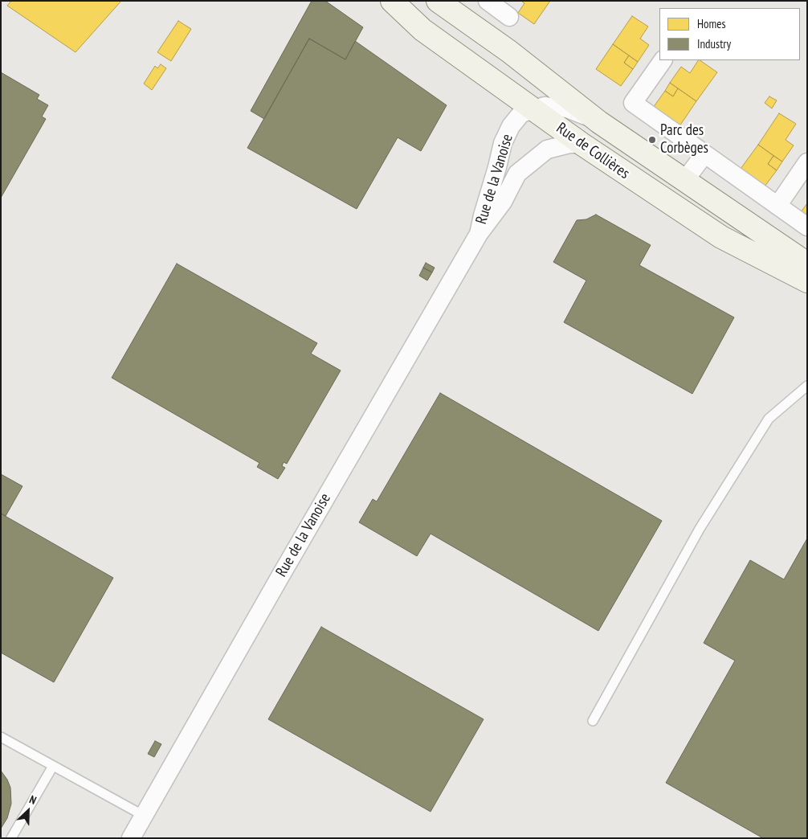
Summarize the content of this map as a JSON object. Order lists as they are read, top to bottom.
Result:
{
  "streets": {
    "main road": ["Rue de Collières"],
    "street": ["Rue de la Vanoise"]
  },
  "crossings": [
    ["Rue de Collières", "Rue de la Vanoise"]
  ],
  "places": ["Parc des Corbèges"],
  "legend": ["Homes", "Industry"],
  "north": "top right"
}
